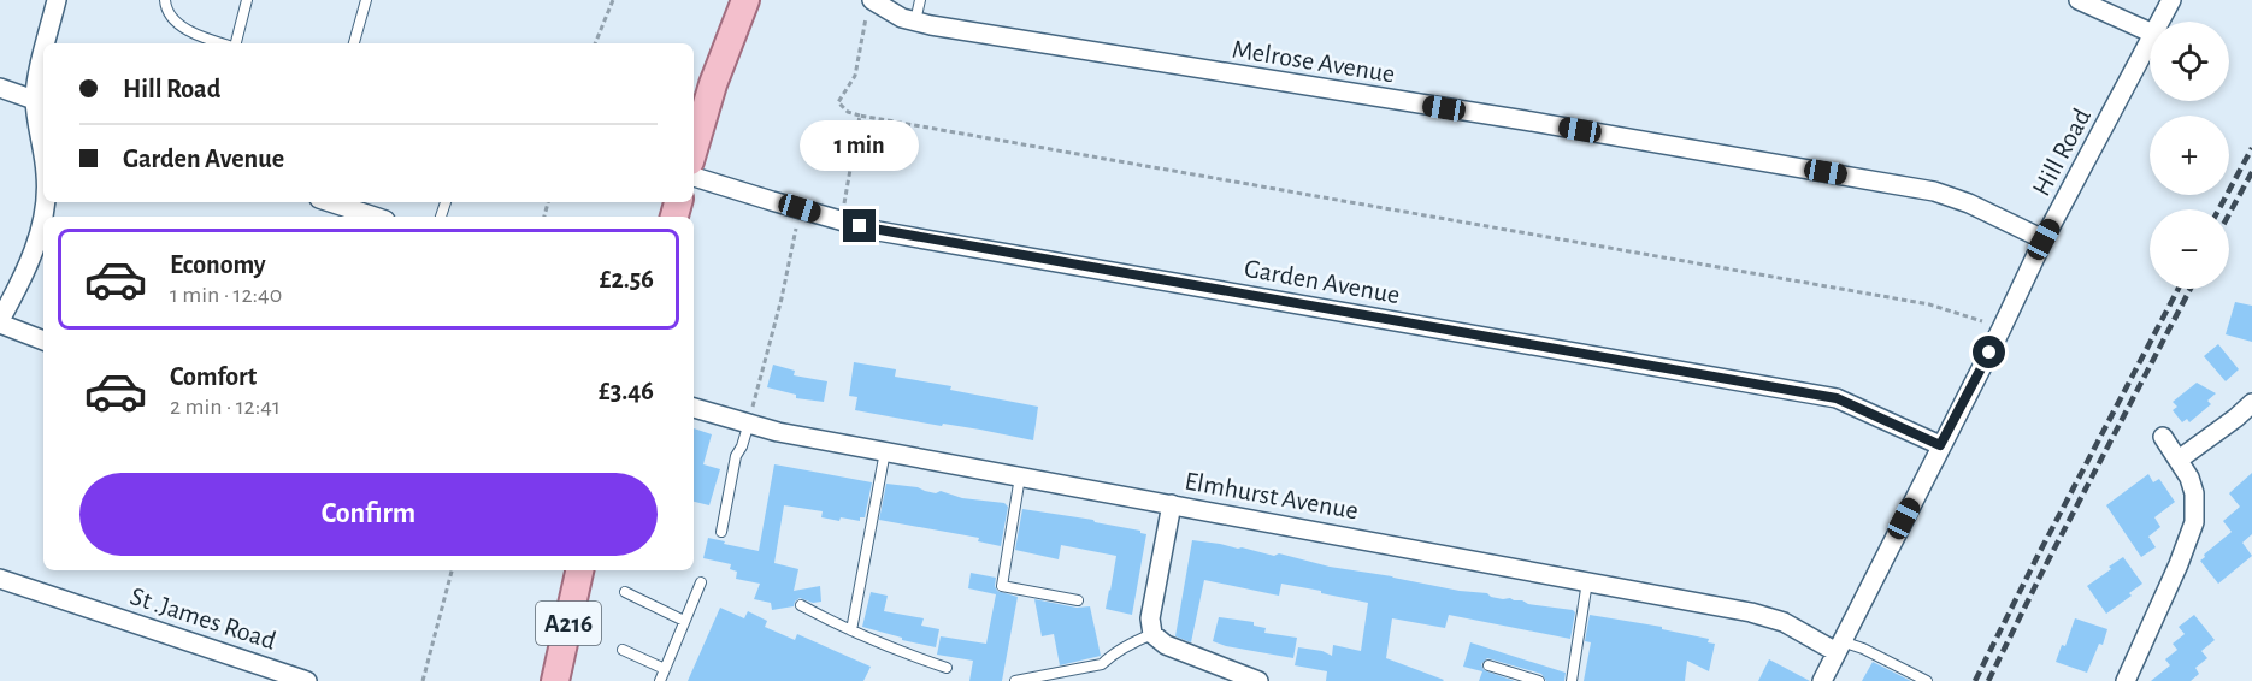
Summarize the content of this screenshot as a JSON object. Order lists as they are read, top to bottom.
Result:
{
  "streets": {
    "main road": ["A216"],
    "street": [
      "Melrose Avenue",
      "Hill Road",
      "Garden Avenue",
      "Elmhurst Avenue",
      "St .James Road"
    ]
  },
  "crossings": [
    ["Melrose Avenue", "Hill Road"],
    ["Hill Road", "Garden Avenue"],
    ["Hill Road", "Elmhurst Avenue"]
  ],
  "page": {
    "map_buttons": ["+", "−"],
    "banner": ["Hill Road", "Garden Avenue"],
    "bubble": "1 min",
    "list": [
      {
        "name": "Economy",
        "note": "1 min · 12:40",
        "value": "£2.56"
      },
      {
        "name": "Comfort",
        "note": "2 min · 12:41",
        "value": "£3.46"
      }
    ],
    "buttons": "Confirm"
  }
}
